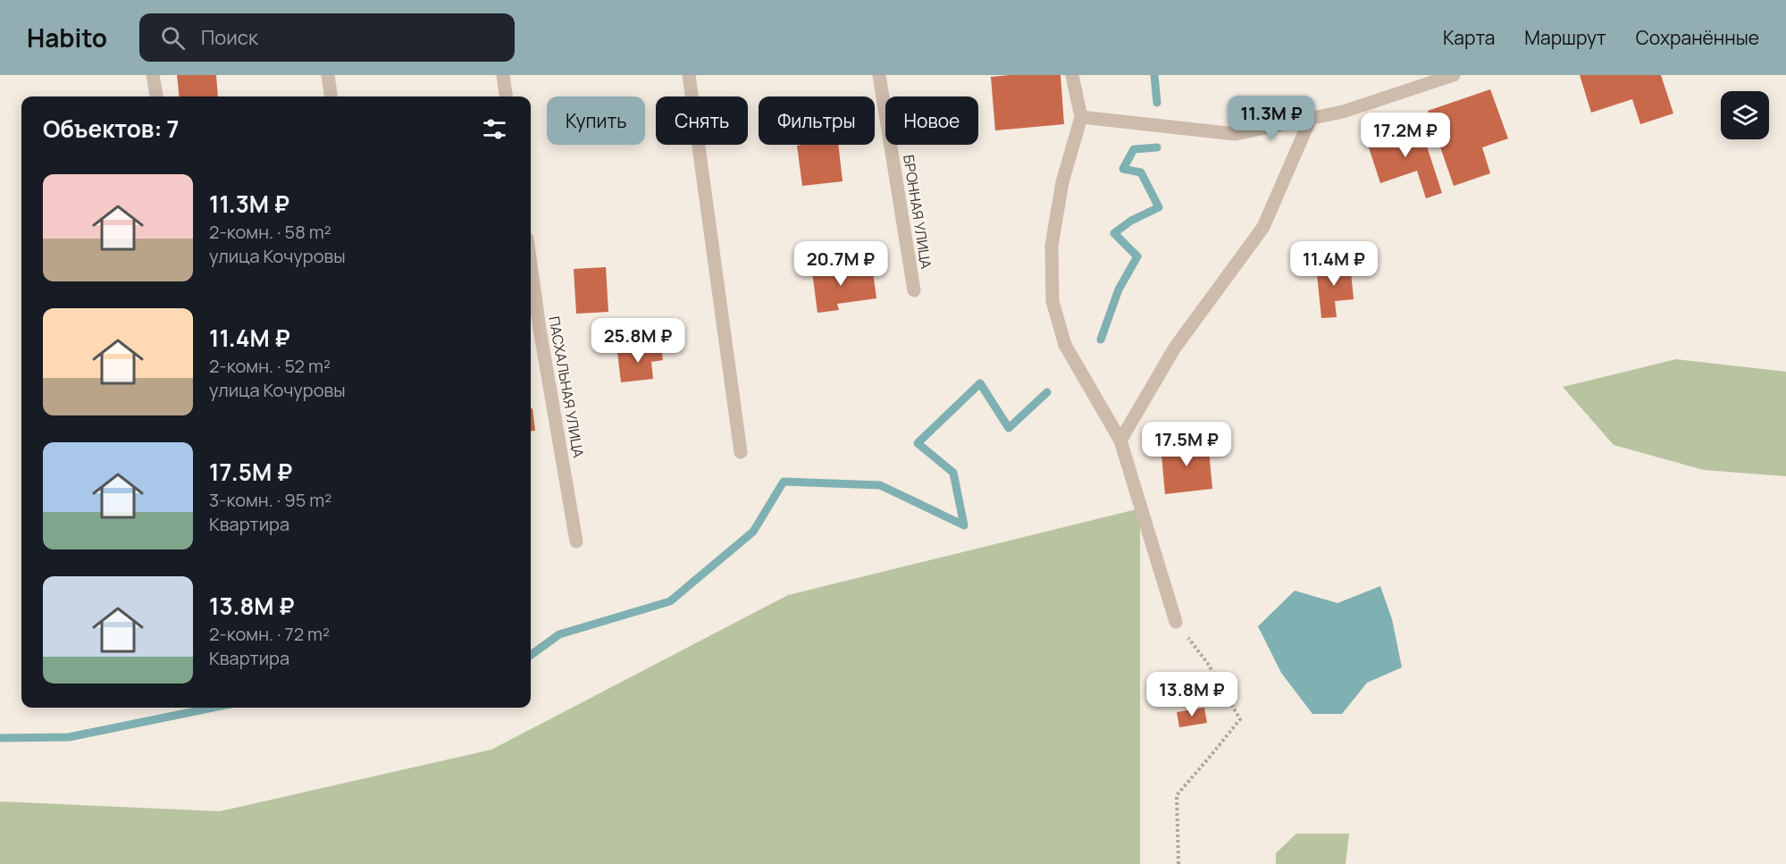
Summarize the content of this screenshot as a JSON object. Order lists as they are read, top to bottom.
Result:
{
  "streets": {
    "street": ["БРОННАЯ УЛИЦА", "ПАСХАЛЬНАЯ УЛИЦА"]
  },
  "page": {
    "header": "Habito",
    "search": "Поиск",
    "nav": ["Карта", "Маршрут", "Сохранённые"],
    "price": [
      "11.3M ₽",
      "17.2M ₽",
      "20.7M ₽",
      "11.4M ₽",
      "25.8M ₽",
      "17.5M ₽",
      "13.8M ₽"
    ],
    "chip": [
      "Купить",
      "Снять",
      "Фильтры",
      "Новое"
    ],
    "heading": "Объектов: 7",
    "list": [
      {
        "name": "11.3M ₽",
        "note": "2-комн. · 58 m² · улица Кочуровы"
      },
      {
        "name": "11.4M ₽",
        "note": "2-комн. · 52 m² · улица Кочуровы"
      },
      {
        "name": "17.5M ₽",
        "note": "3-комн. · 95 m² · Квартира"
      },
      {
        "name": "13.8M ₽",
        "note": "2-комн. · 72 m² · Квартира"
      }
    ]
  }
}
